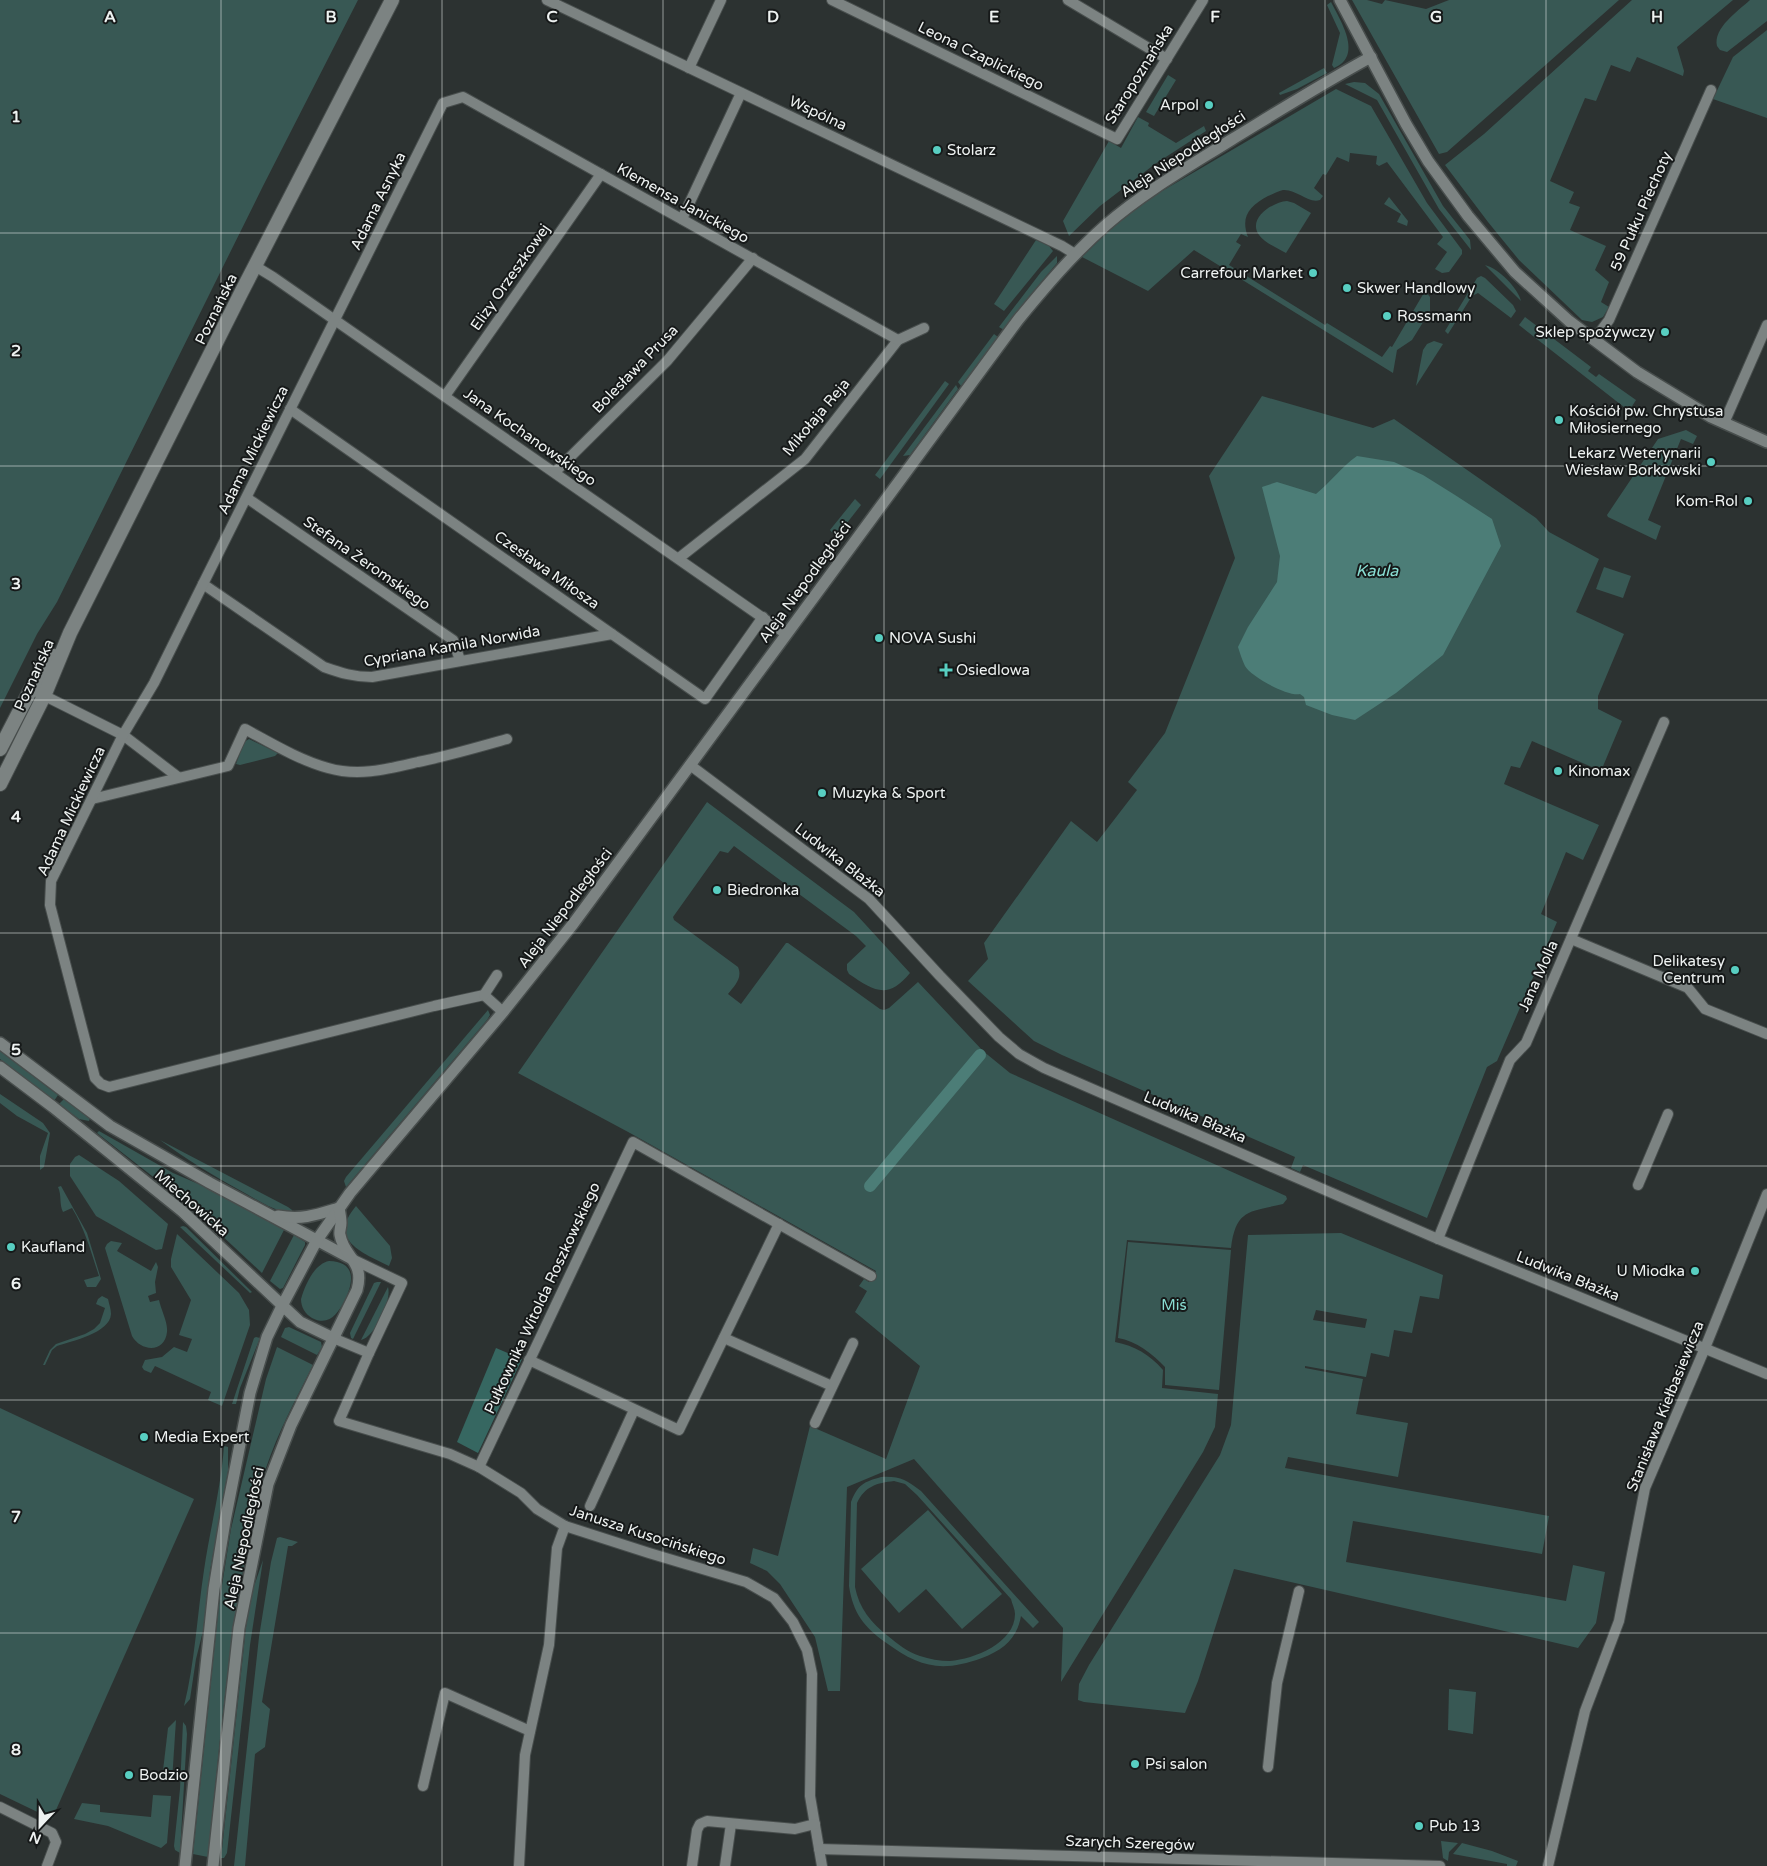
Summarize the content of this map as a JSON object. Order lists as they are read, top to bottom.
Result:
{
  "streets": {
    "main road": ["Poznańska"],
    "street": [
      "Leona Czaplickiego",
      "Staropoznańska",
      "Wspólna",
      "Aleja Niepodległości",
      "Adama Asnyka",
      "Klemensa Janickiego",
      "59 Pułku Piechoty",
      "Elizy Orzeszkowej",
      "Bolesława Prusa",
      "Mikołaja Reja",
      "Jana Kochanowskiego",
      "Adama Mickiewicza",
      "Stefana Żeromskiego",
      "Czesława Miłosza",
      "Cypriana Kamila Norwida",
      "Ludwika Błażka",
      "Jana Molla",
      "Miechowicka",
      "Pułkownika Witolda Roszkowskiego",
      "Stanisława Kiełbasiewicza",
      "Janusza Kusocińskiego",
      "Szarych Szeregów"
    ]
  },
  "crossings": [
    ["Leona Czaplickiego", "Staropoznańska"],
    ["Wspólna", "Aleja Niepodległości"],
    ["Aleja Niepodległości", "Jana Kochanowskiego"],
    ["Aleja Niepodległości", "Ludwika Błażka"],
    ["Aleja Niepodległości", "Miechowicka"],
    ["Aleja Niepodległości", "Janusza Kusocińskiego"],
    ["Adama Asnyka", "Klemensa Janickiego"],
    ["Adama Asnyka", "Jana Kochanowskiego"],
    ["Adama Asnyka", "Adama Mickiewicza"],
    ["Klemensa Janickiego", "Elizy Orzeszkowej"],
    ["Klemensa Janickiego", "Bolesława Prusa"],
    ["Klemensa Janickiego", "Mikołaja Reja"],
    ["Elizy Orzeszkowej", "Jana Kochanowskiego"],
    ["Poznańska", "Jana Kochanowskiego"],
    ["Bolesława Prusa", "Jana Kochanowskiego"],
    ["Mikołaja Reja", "Jana Kochanowskiego"],
    ["Jana Kochanowskiego", "Adama Mickiewicza"],
    ["Jana Kochanowskiego", "Czesława Miłosza"],
    ["Adama Mickiewicza", "Stefana Żeromskiego"],
    ["Adama Mickiewicza", "Czesława Miłosza"],
    ["Adama Mickiewicza", "Cypriana Kamila Norwida"],
    ["Stefana Żeromskiego", "Cypriana Kamila Norwida"],
    ["Czesława Miłosza", "Cypriana Kamila Norwida"],
    ["Ludwika Błażka", "Jana Molla"],
    ["Ludwika Błażka", "Stanisława Kiełbasiewicza"],
    ["Miechowicka", "Janusza Kusocińskiego"],
    ["Pułkownika Witolda Roszkowskiego", "Janusza Kusocińskiego"],
    ["Janusza Kusocińskiego", "Szarych Szeregów"]
  ],
  "water": ["Kaula"],
  "parks": ["Miś"],
  "places": {
    "other": [
      "Arpol",
      "Stolarz",
      "Carrefour Market",
      "Skwer Handlowy",
      "Rossmann",
      "Sklep spożywczy",
      "Kościół pw. Chrystusa Miłosiernego",
      "Lekarz Weterynarii Wiesław Borkowski",
      "Kom-Rol",
      "NOVA Sushi",
      "Kinomax",
      "Muzyka & Sport",
      "Biedronka",
      "Delikatesy Centrum",
      "Kaufland",
      "U Miodka",
      "Media Expert",
      "Psi salon",
      "Bodzio",
      "Pub 13"
    ],
    "health": ["Osiedlowa"]
  },
  "north": "bottom",
  "grid": {
    "columns": [
      "A",
      "B",
      "C",
      "D",
      "E",
      "F",
      "G",
      "H"
    ],
    "rows": [
      "1",
      "2",
      "3",
      "4",
      "5",
      "6",
      "7",
      "8"
    ]
  }
}
